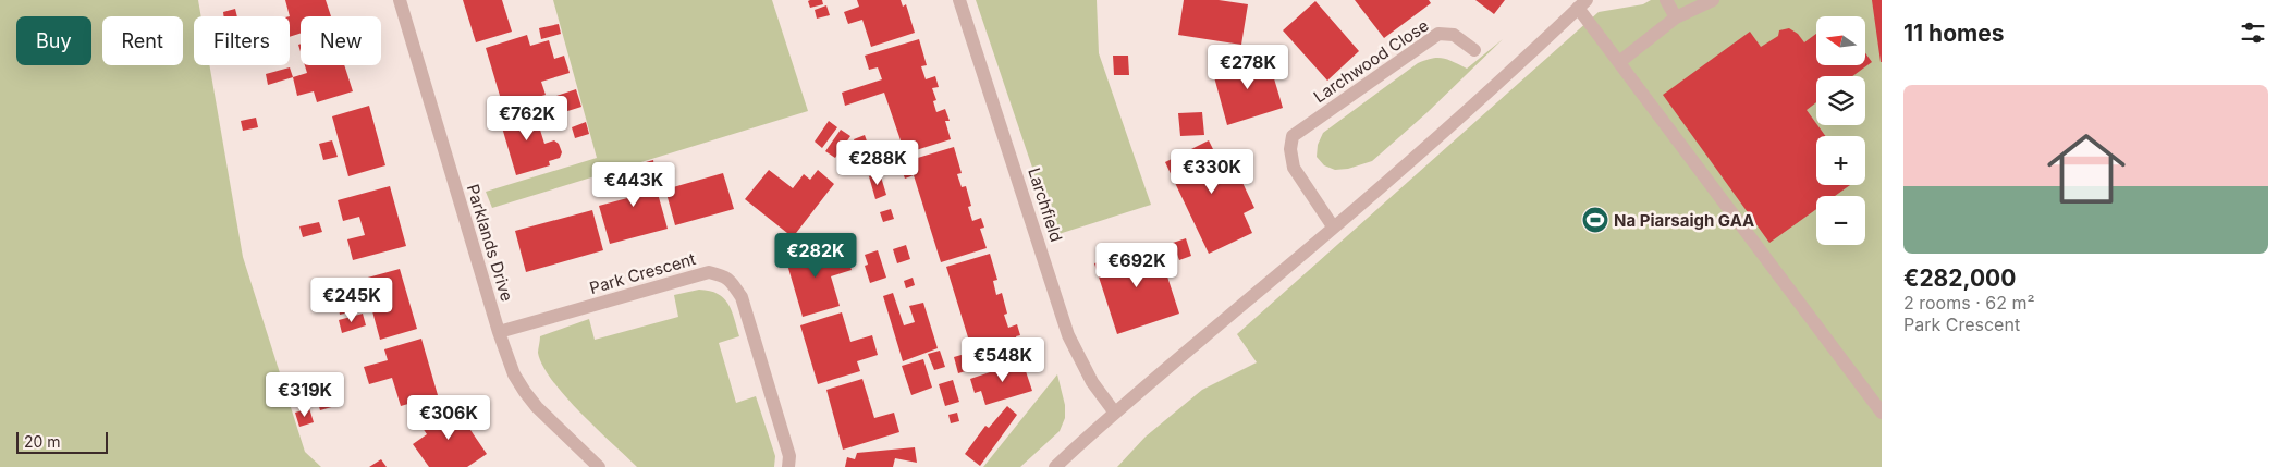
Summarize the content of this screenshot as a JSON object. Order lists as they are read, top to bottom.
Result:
{
  "streets": {
    "street": [
      "Larchwood Close",
      "Larchfield",
      "Parklands Drive",
      "Park Crescent"
    ]
  },
  "crossings": [
    ["Parklands Drive", "Park Crescent"]
  ],
  "places": {
    "sports": ["Na Piarsaigh GAA"]
  },
  "scale_bar": "20 m",
  "north": "left",
  "page": {
    "heading": "11 homes",
    "map_buttons": ["+", "−"],
    "chip": [
      "Buy",
      "Rent",
      "Filters",
      "New"
    ],
    "price": [
      "€278K",
      "€762K",
      "€288K",
      "€330K",
      "€443K",
      "€282K",
      "€692K",
      "€245K",
      "€548K",
      "€319K",
      "€306K"
    ],
    "list": [
      {
        "name": "€282,000",
        "note": "2 rooms · 62 m² · Park Crescent"
      }
    ],
    "scale": "20 m"
  }
}
